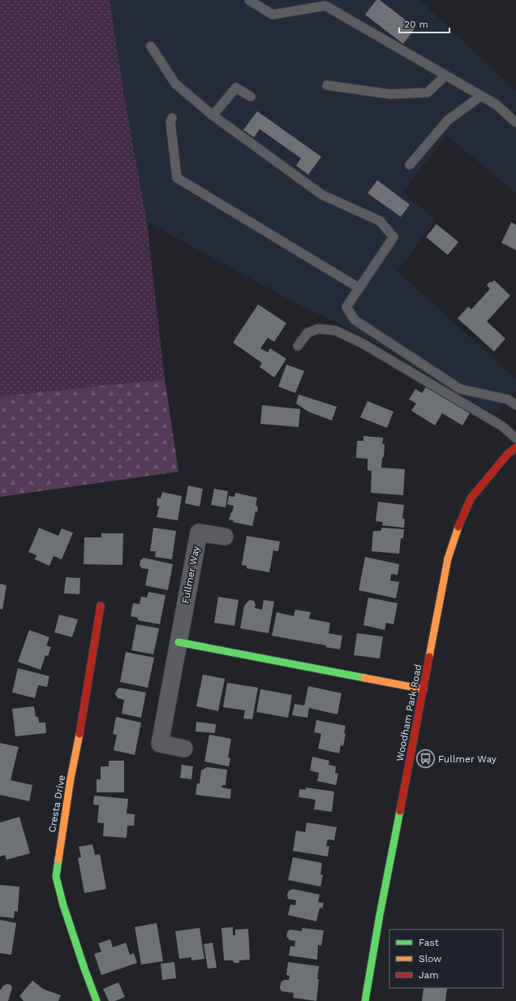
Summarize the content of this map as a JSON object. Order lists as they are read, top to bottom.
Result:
{
  "streets": {
    "street": ["Fullmer Way", "Woodham Park Road", "Cresta Drive"]
  },
  "places": {
    "bus stop": ["Fullmer Way"]
  },
  "legend": ["Fast", "Slow", "Jam"],
  "scale_bar": "20 m"
}
